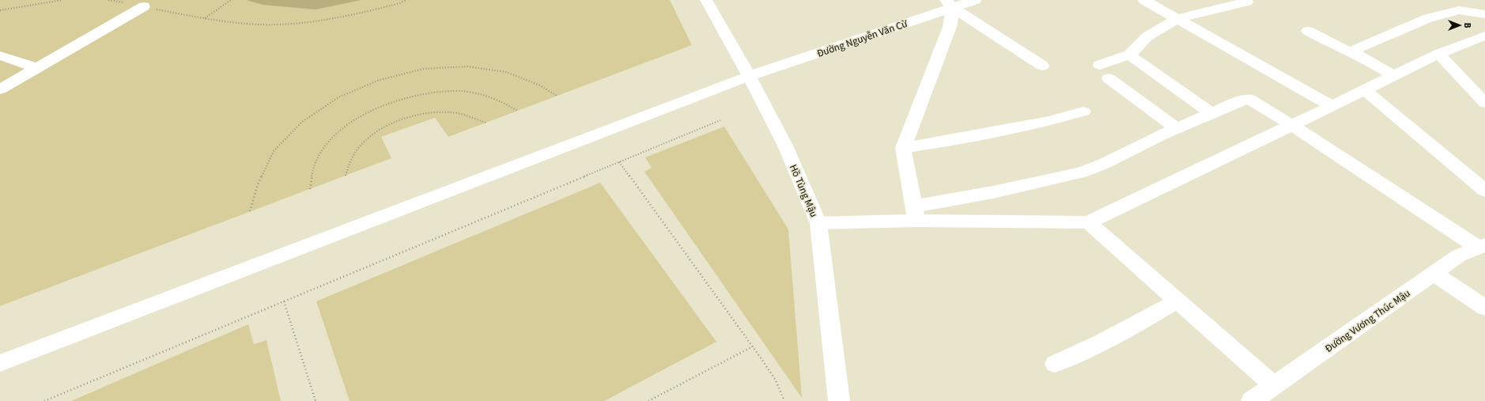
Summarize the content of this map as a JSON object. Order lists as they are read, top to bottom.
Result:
{
  "streets": {
    "street": ["Đường Nguyễn Văn Cừ", "Hồ Tùng Mậu", "Đường Vương Thúc Mậu"]
  },
  "crossings": [
    ["Đường Nguyễn Văn Cừ", "Hồ Tùng Mậu"]
  ],
  "north": "right"
}
